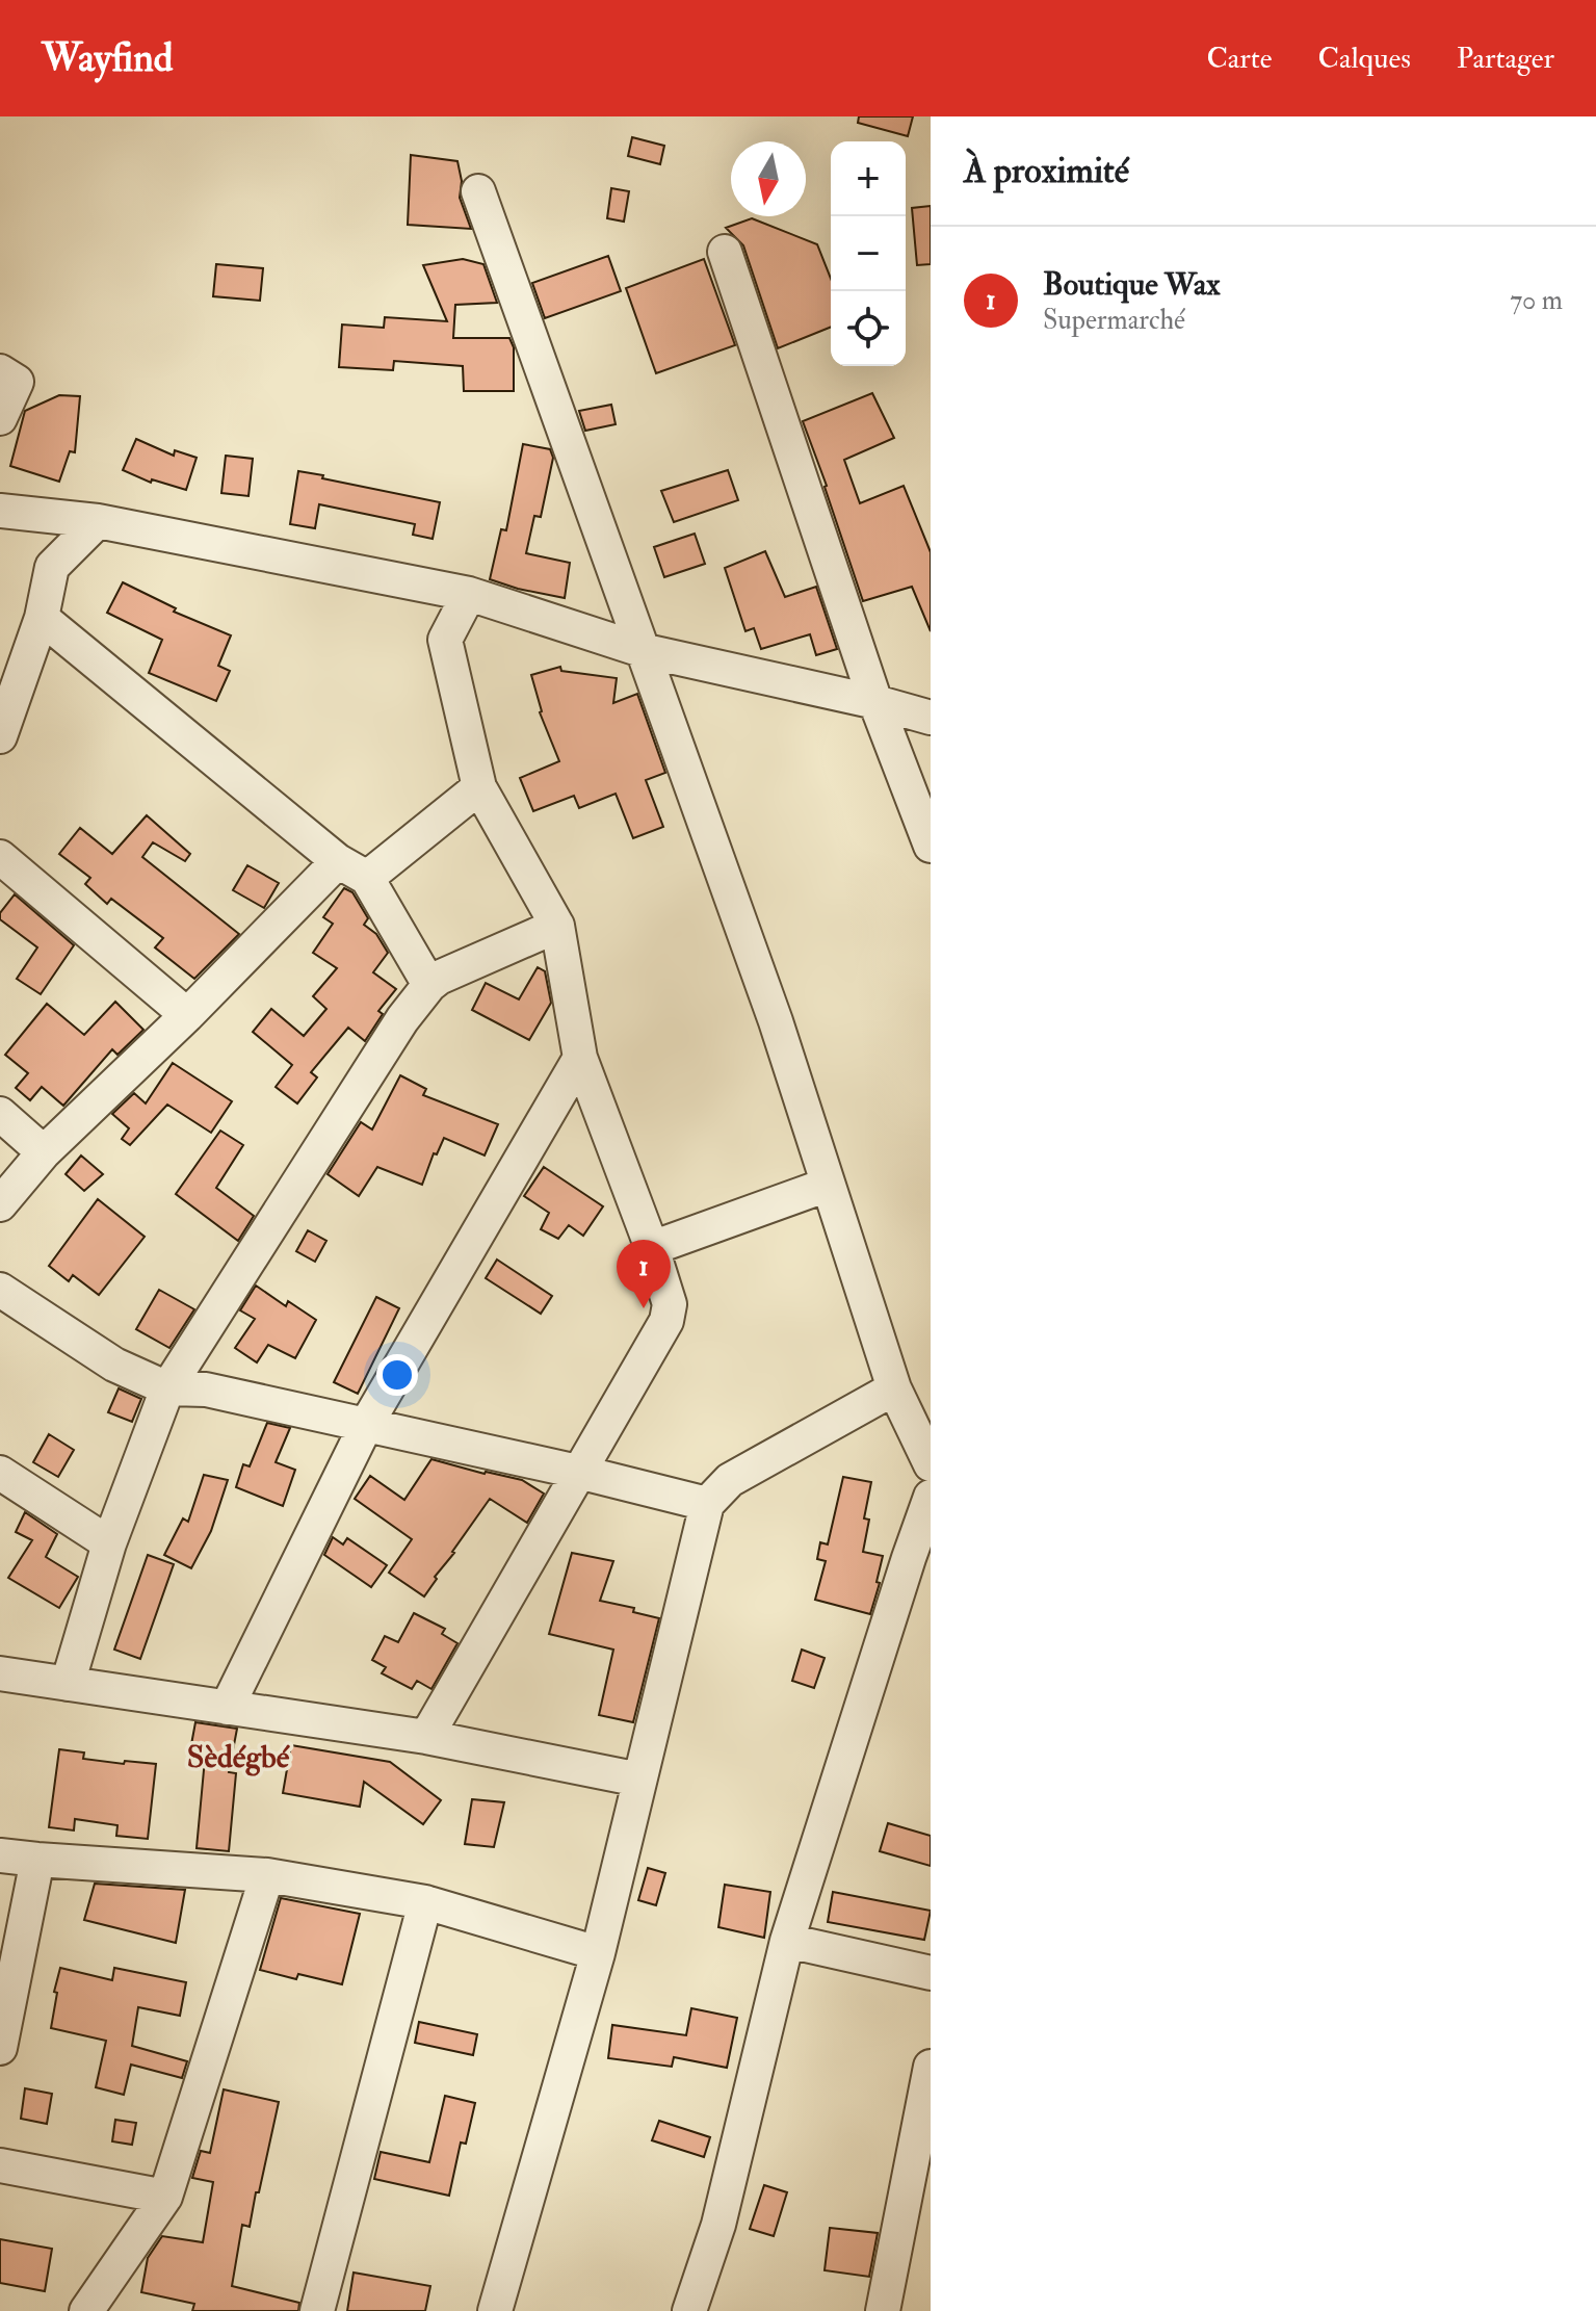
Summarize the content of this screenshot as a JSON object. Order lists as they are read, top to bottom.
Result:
{
  "districts": ["Sèdégbé"],
  "north": "bottom",
  "page": {
    "header": "Wayfind",
    "nav": ["Carte", "Calques", "Partager"],
    "heading": "À proximité",
    "map_buttons": ["+", "−"],
    "list": [
      {
        "mark": "1",
        "name": "Boutique Wax",
        "note": "Supermarché",
        "value": "70 m"
      }
    ],
    "pins": "1"
  }
}
